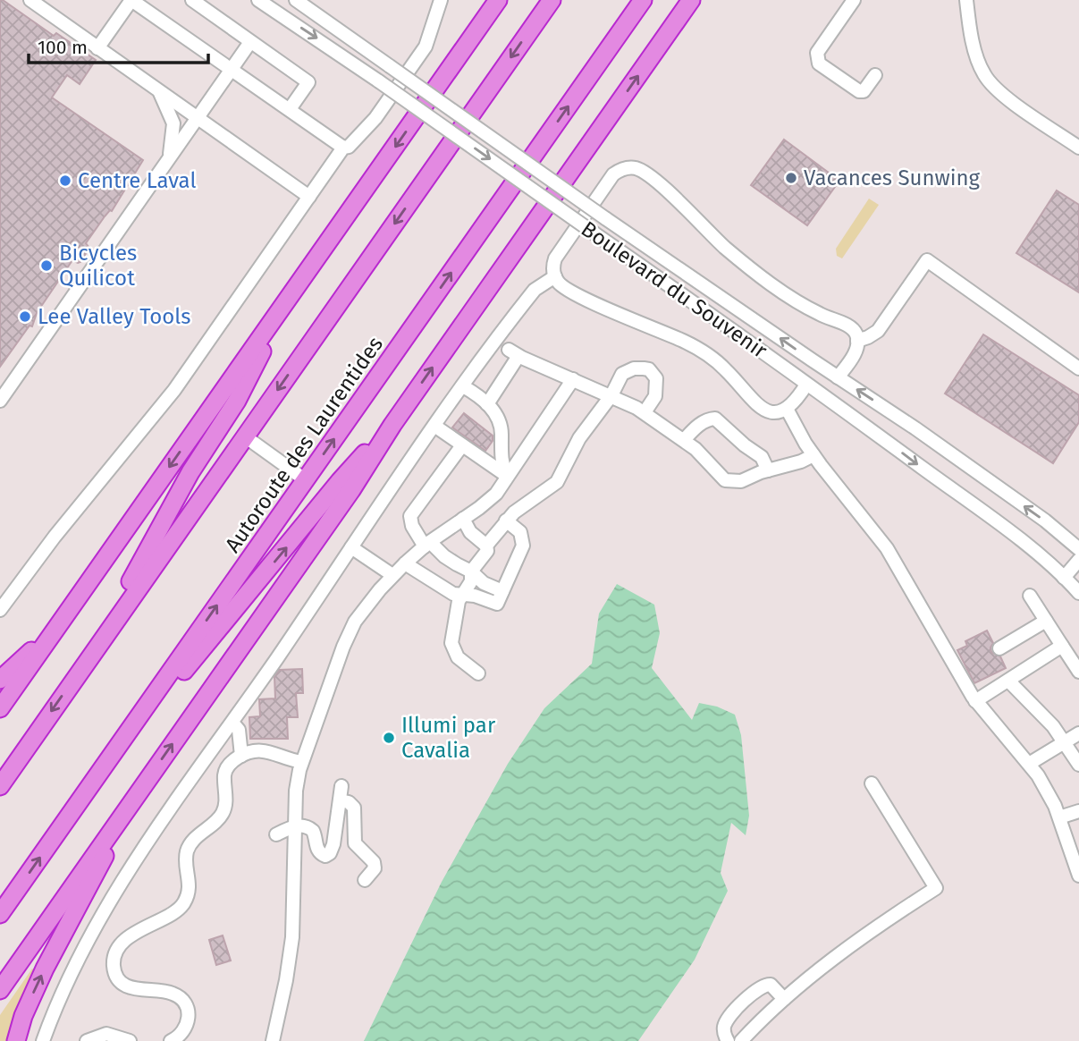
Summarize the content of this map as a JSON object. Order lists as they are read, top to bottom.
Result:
{
  "streets": {
    "highway": ["Autoroute des Laurentides"],
    "street": ["Boulevard du Souvenir"]
  },
  "places": [
    "Vacances Sunwing",
    "Centre Laval",
    "Bicycles Quilicot",
    "Lee Valley Tools",
    "Illumi par Cavalia"
  ],
  "scale_bar": "100 m"
}
